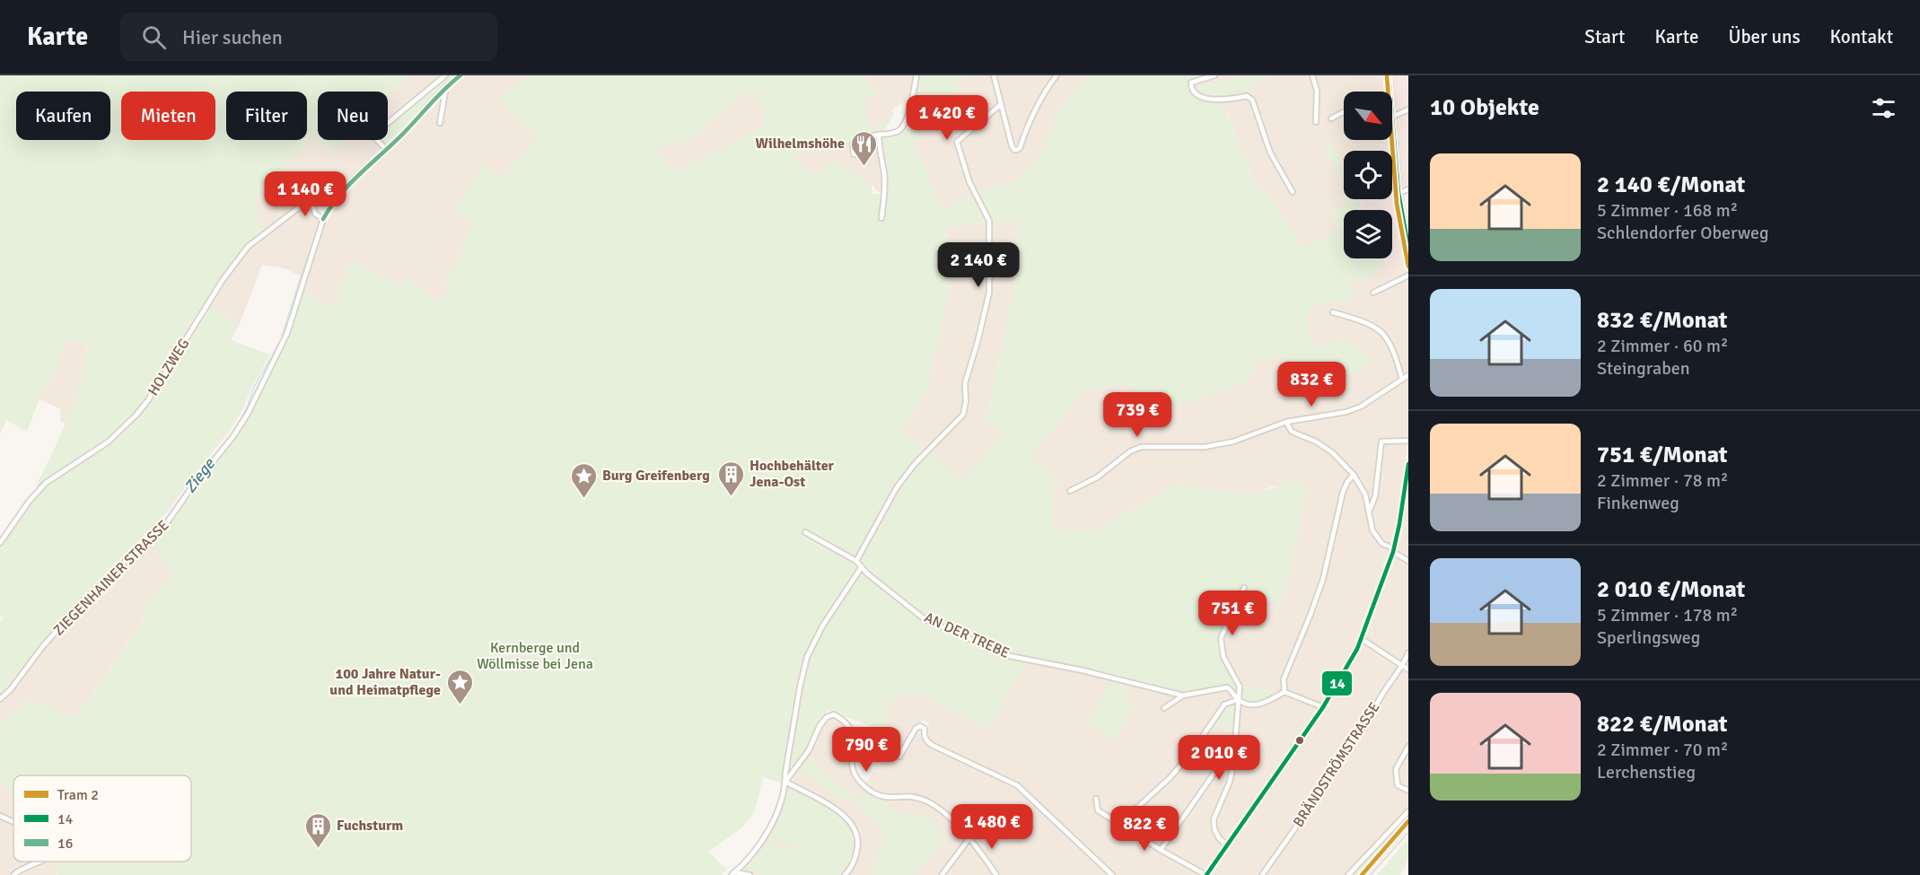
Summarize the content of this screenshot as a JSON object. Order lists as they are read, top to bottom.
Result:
{
  "streets": {
    "street": [
      "HOLZWEG",
      "ZIEGENHAINER STRASSE",
      "AN DER TREBE",
      "BRÄNDSTRÖMSTRASSE"
    ]
  },
  "crossings": [
    ["HOLZWEG", "ZIEGENHAINER STRASSE"]
  ],
  "water": ["Ziege"],
  "parks": ["Kernberge und Wöllmisse bei Jena"],
  "places": {
    "restaurant": ["Wilhelmshöhe"],
    "building": ["Hochbehälter Jena-Ost", "Fuchsturm"],
    "place": ["Burg Greifenberg", "100 Jahre Natur- und Heimatpflege"]
  },
  "lines": ["tram line 2", "transit line 14", "transit line 16"],
  "legend": ["Tram 2", "14", "16"],
  "north": "bottom right",
  "page": {
    "header": "Karte",
    "search": "Hier suchen",
    "nav": [
      "Start",
      "Karte",
      "Über uns",
      "Kontakt"
    ],
    "heading": "10 Objekte",
    "chip": [
      "Kaufen",
      "Mieten",
      "Filter",
      "Neu"
    ],
    "price": [
      "1 420 €",
      "1 140 €",
      "2 140 €",
      "832 €",
      "739 €",
      "751 €",
      "790 €",
      "2 010 €",
      "1 480 €",
      "822 €"
    ],
    "list": [
      {
        "name": "2 140 €/Monat",
        "note": "5 Zimmer · 168 m² · Schlendorfer Oberweg"
      },
      {
        "name": "832 €/Monat",
        "note": "2 Zimmer · 60 m² · Steingraben"
      },
      {
        "name": "751 €/Monat",
        "note": "2 Zimmer · 78 m² · Finkenweg"
      },
      {
        "name": "2 010 €/Monat",
        "note": "5 Zimmer · 178 m² · Sperlingsweg"
      },
      {
        "name": "822 €/Monat",
        "note": "2 Zimmer · 70 m² · Lerchenstieg"
      }
    ]
  }
}
